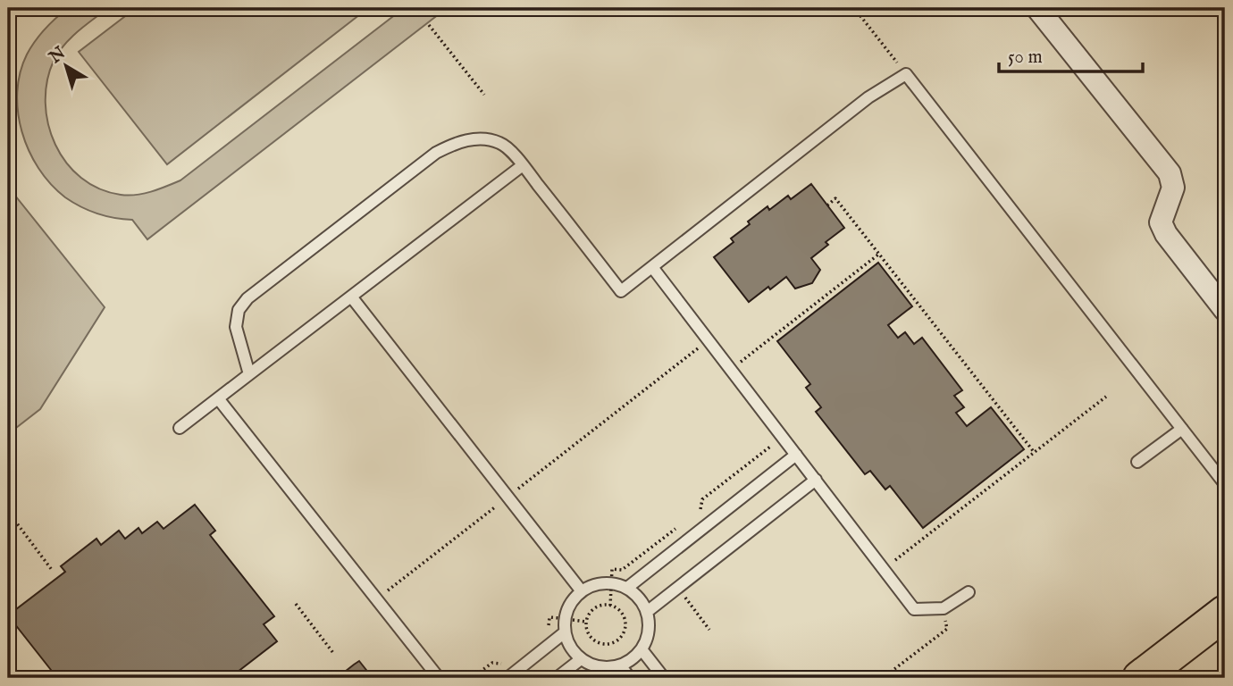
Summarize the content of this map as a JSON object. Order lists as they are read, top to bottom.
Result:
{
  "scale_bar": "50 m",
  "north": "top left"
}
